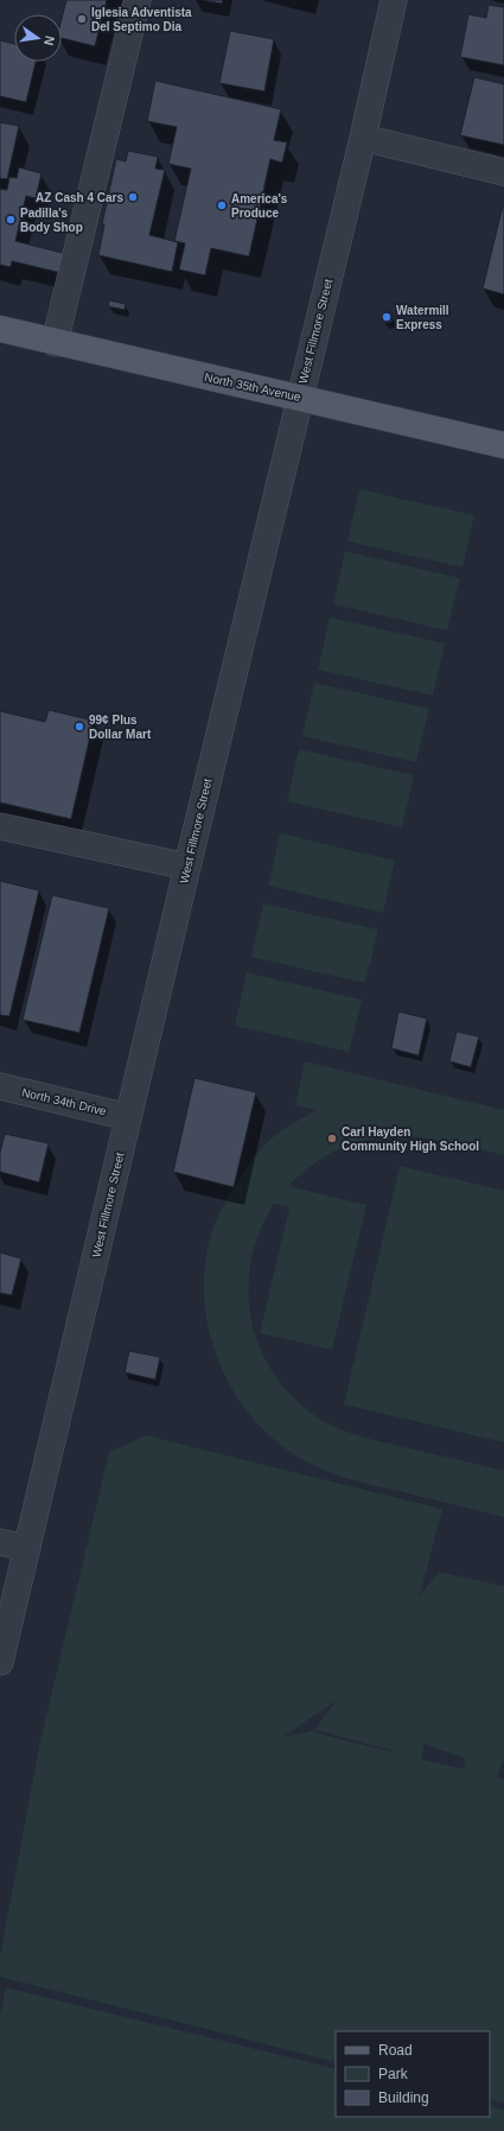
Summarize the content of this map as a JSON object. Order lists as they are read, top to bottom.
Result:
{
  "streets": {
    "main road": ["North 35th Avenue"],
    "street": ["West Fillmore Street", "North 34th Drive"]
  },
  "crossings": [
    ["West Fillmore Street", "North 35th Avenue"],
    ["West Fillmore Street", "North 34th Drive"]
  ],
  "places": [
    "Iglesia Adventista Del Septimo Dia",
    "AZ Cash 4 Cars",
    "America's Produce",
    "Padilla's Body Shop",
    "Watermill Express",
    "99¢ Plus Dollar Mart",
    "Carl Hayden Community High School"
  ],
  "legend": ["Road", "Park", "Building"],
  "north": "right"
}
